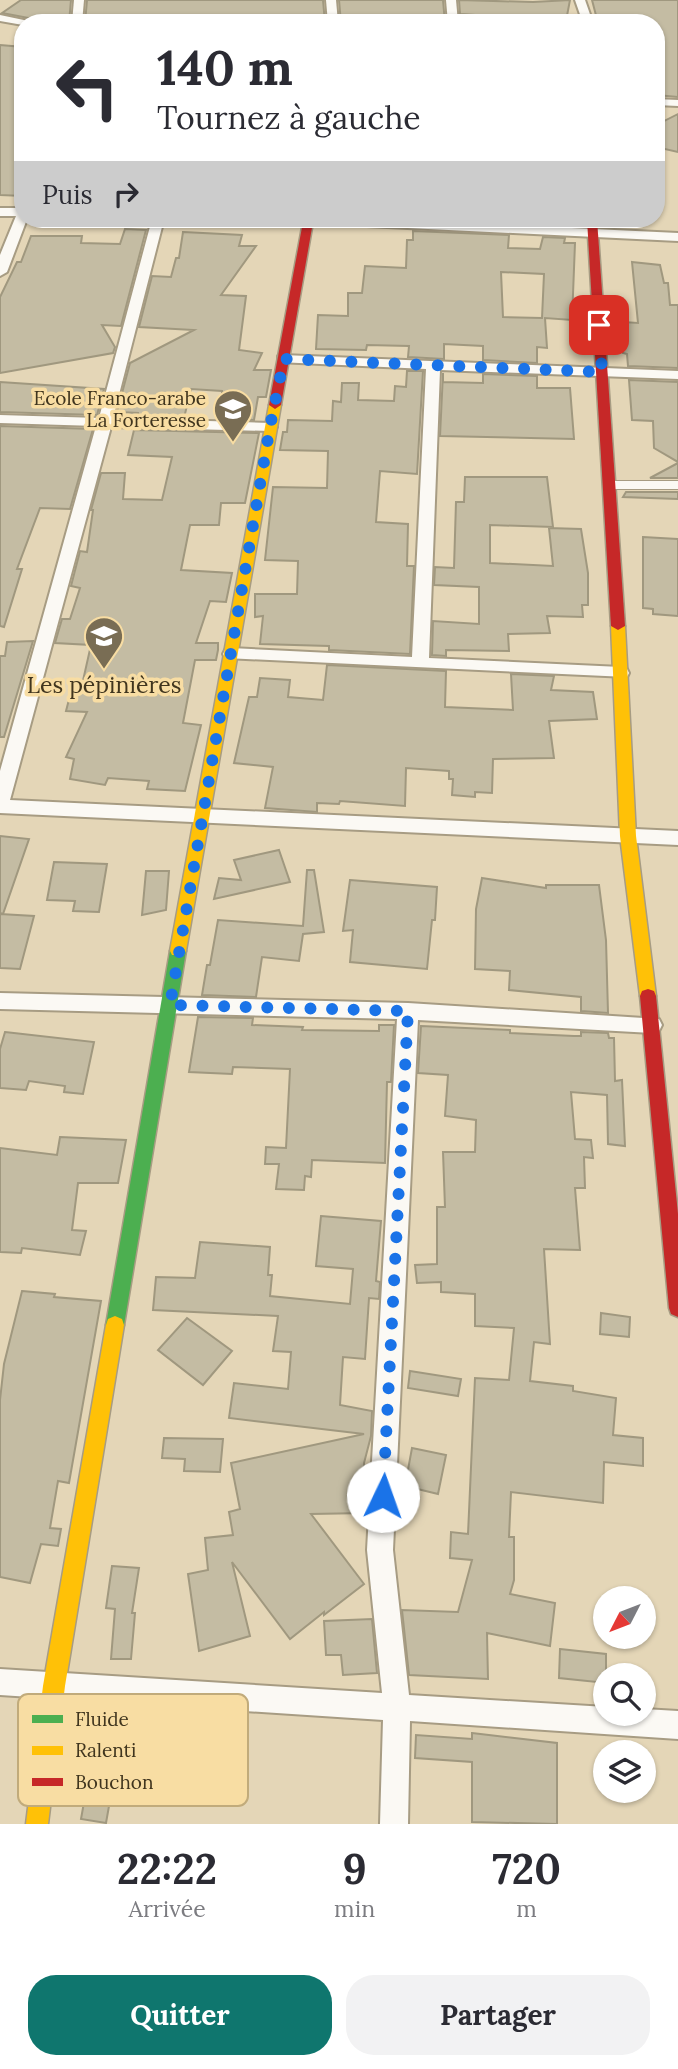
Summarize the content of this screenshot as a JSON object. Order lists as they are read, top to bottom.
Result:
{
  "places": {
    "school or university": ["Ecole Franco-arabe La Forteresse", "Les pépinières"]
  },
  "legend": ["Fluide", "Ralenti", "Bouchon"],
  "north": "bottom left",
  "page": {
    "turn": ["140 m", "Tournez à gauche"],
    "then": "Puis",
    "eta": [
      "22:22",
      "Arrivée",
      "9",
      "min",
      "720",
      "m"
    ],
    "buttons": ["Quitter", "Partager"]
  }
}
